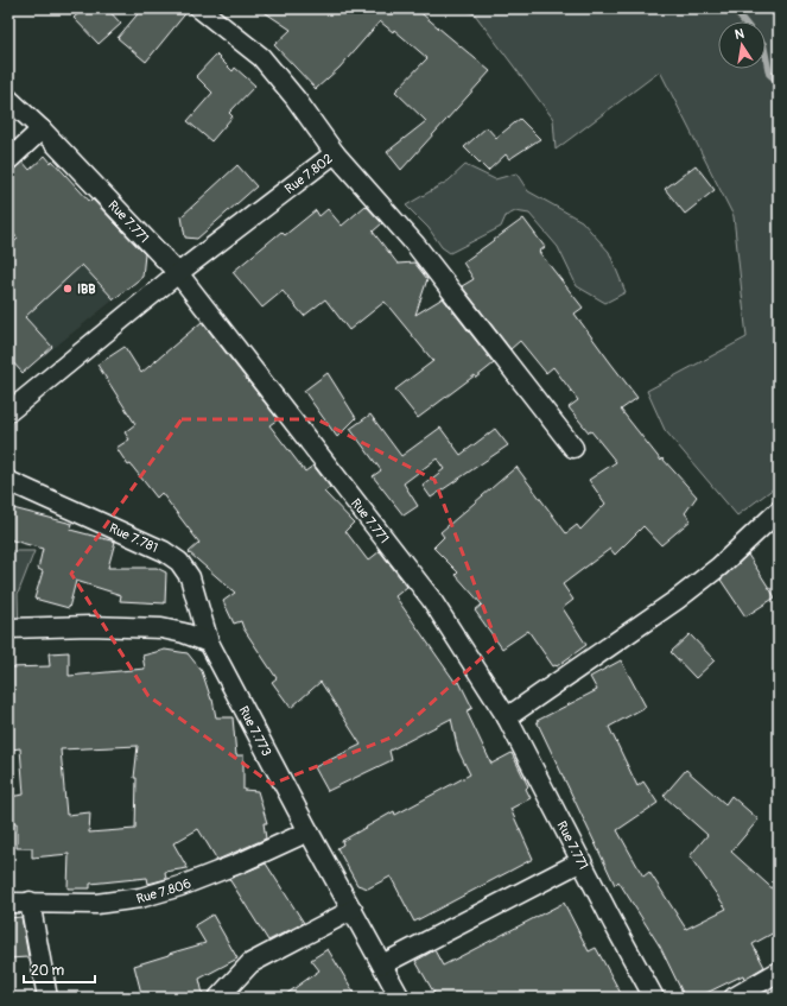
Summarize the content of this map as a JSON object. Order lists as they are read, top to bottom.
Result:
{
  "streets": {
    "street": [
      "Rue 7.802",
      "Rue 7.771",
      "Rue 7.781",
      "Rue 7.773",
      "Rue 7.806"
    ]
  },
  "crossings": [
    ["Rue 7.802", "Rue 7.771"],
    ["Rue 7.781", "Rue 7.773"],
    ["Rue 7.773", "Rue 7.806"]
  ],
  "places": ["IBB"],
  "scale_bar": "20 m",
  "north": "top"
}
